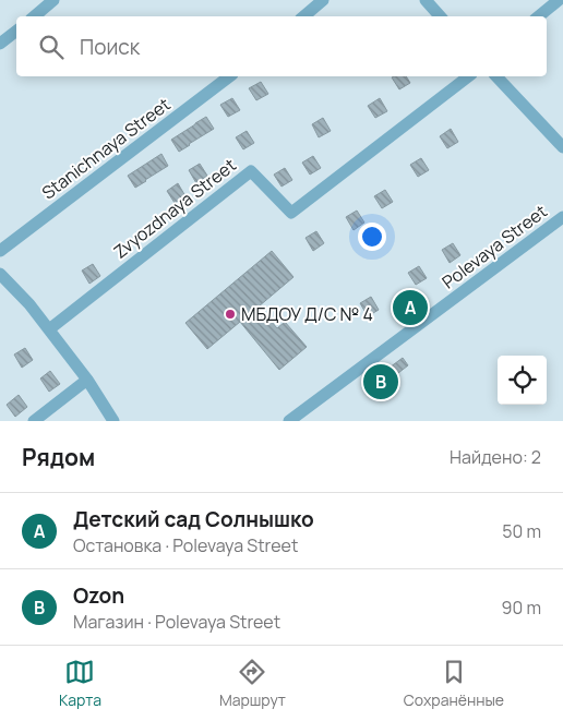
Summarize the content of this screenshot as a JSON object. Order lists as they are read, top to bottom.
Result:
{
  "streets": {
    "street": ["Stanichnaya Street", "Zvyozdnaya Street", "Polevaya Street"]
  },
  "places": ["МБДОУ Д/С № 4"],
  "page": {
    "search": "Поиск",
    "pins": ["A", "B"],
    "heading": ["Рядом", "Найдено: 2"],
    "list": [
      {
        "mark": "A",
        "name": "Детский сад Солнышко",
        "note": "Остановка · Polevaya Street",
        "value": "50 m"
      },
      {
        "mark": "B",
        "name": "Ozon",
        "note": "Магазин · Polevaya Street",
        "value": "90 m"
      }
    ],
    "nav": ["Карта", "Маршрут", "Сохранённые"]
  }
}
